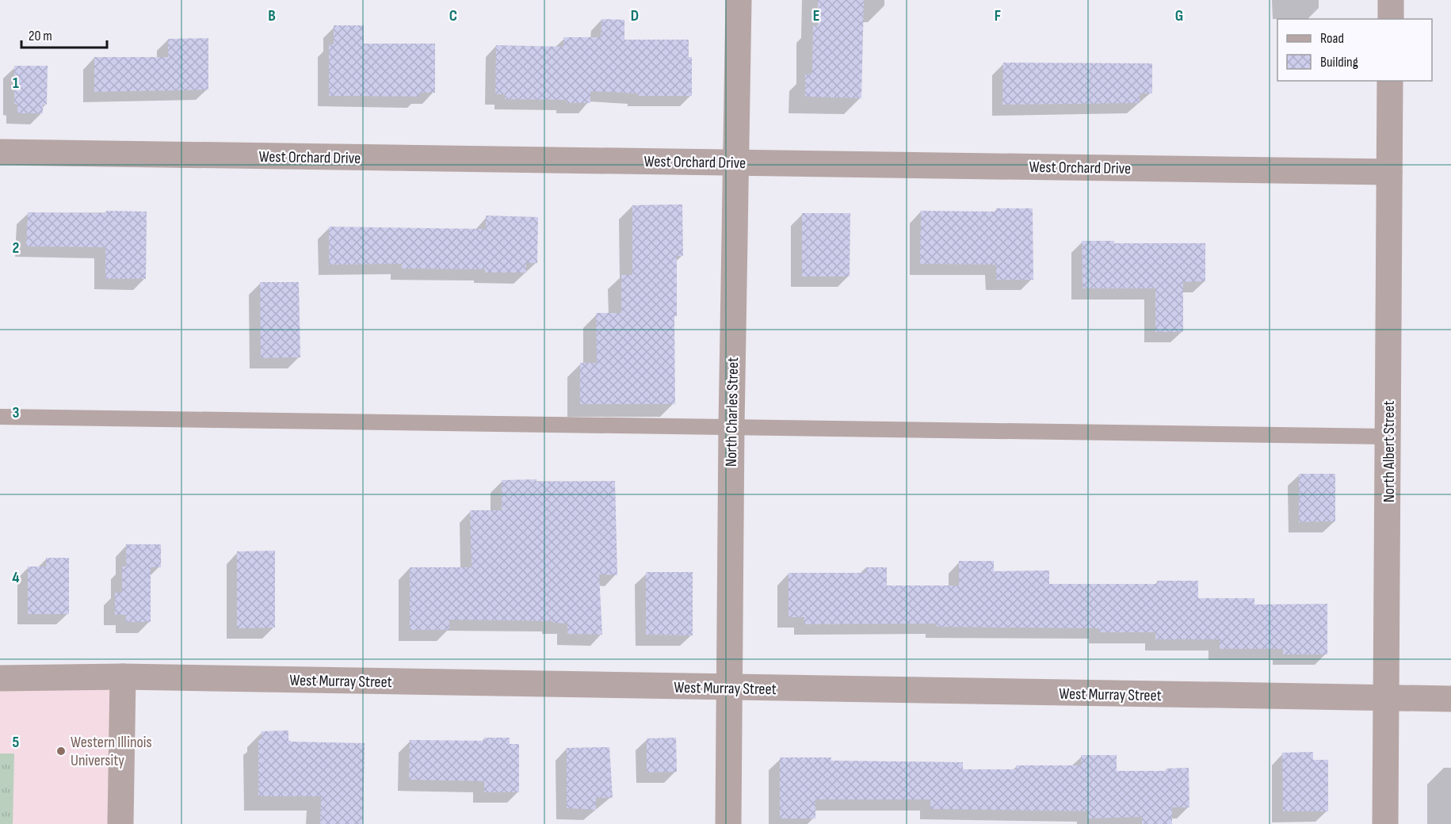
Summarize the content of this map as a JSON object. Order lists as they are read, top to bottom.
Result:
{
  "streets": {
    "street": [
      "West Orchard Drive",
      "North Charles Street",
      "North Albert Street",
      "West Murray Street"
    ]
  },
  "crossings": [
    ["West Orchard Drive", "North Charles Street"],
    ["West Orchard Drive", "North Albert Street"],
    ["North Charles Street", "West Murray Street"],
    ["North Albert Street", "West Murray Street"]
  ],
  "places": ["Western Illinois University"],
  "legend": ["Road", "Building"],
  "scale_bar": "20 m",
  "grid": {
    "columns": [
      "B",
      "C",
      "D",
      "E",
      "F",
      "G"
    ],
    "rows": [
      "1",
      "2",
      "3",
      "4",
      "5"
    ]
  }
}
